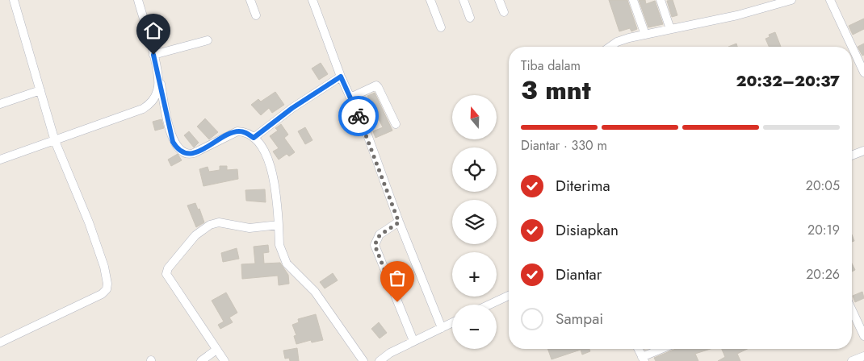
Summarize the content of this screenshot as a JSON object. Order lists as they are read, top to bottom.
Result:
{
  "north": "top",
  "page": {
    "heading": ["3 mnt", "Tiba dalam", "20:32–20:37"],
    "map_buttons": ["+", "−"],
    "bar": "Diantar · 330 m",
    "list": [
      ["Diterima", "20:05"],
      ["Disiapkan", "20:19"],
      ["Diantar", "20:26"],
      "Sampai"
    ]
  }
}
